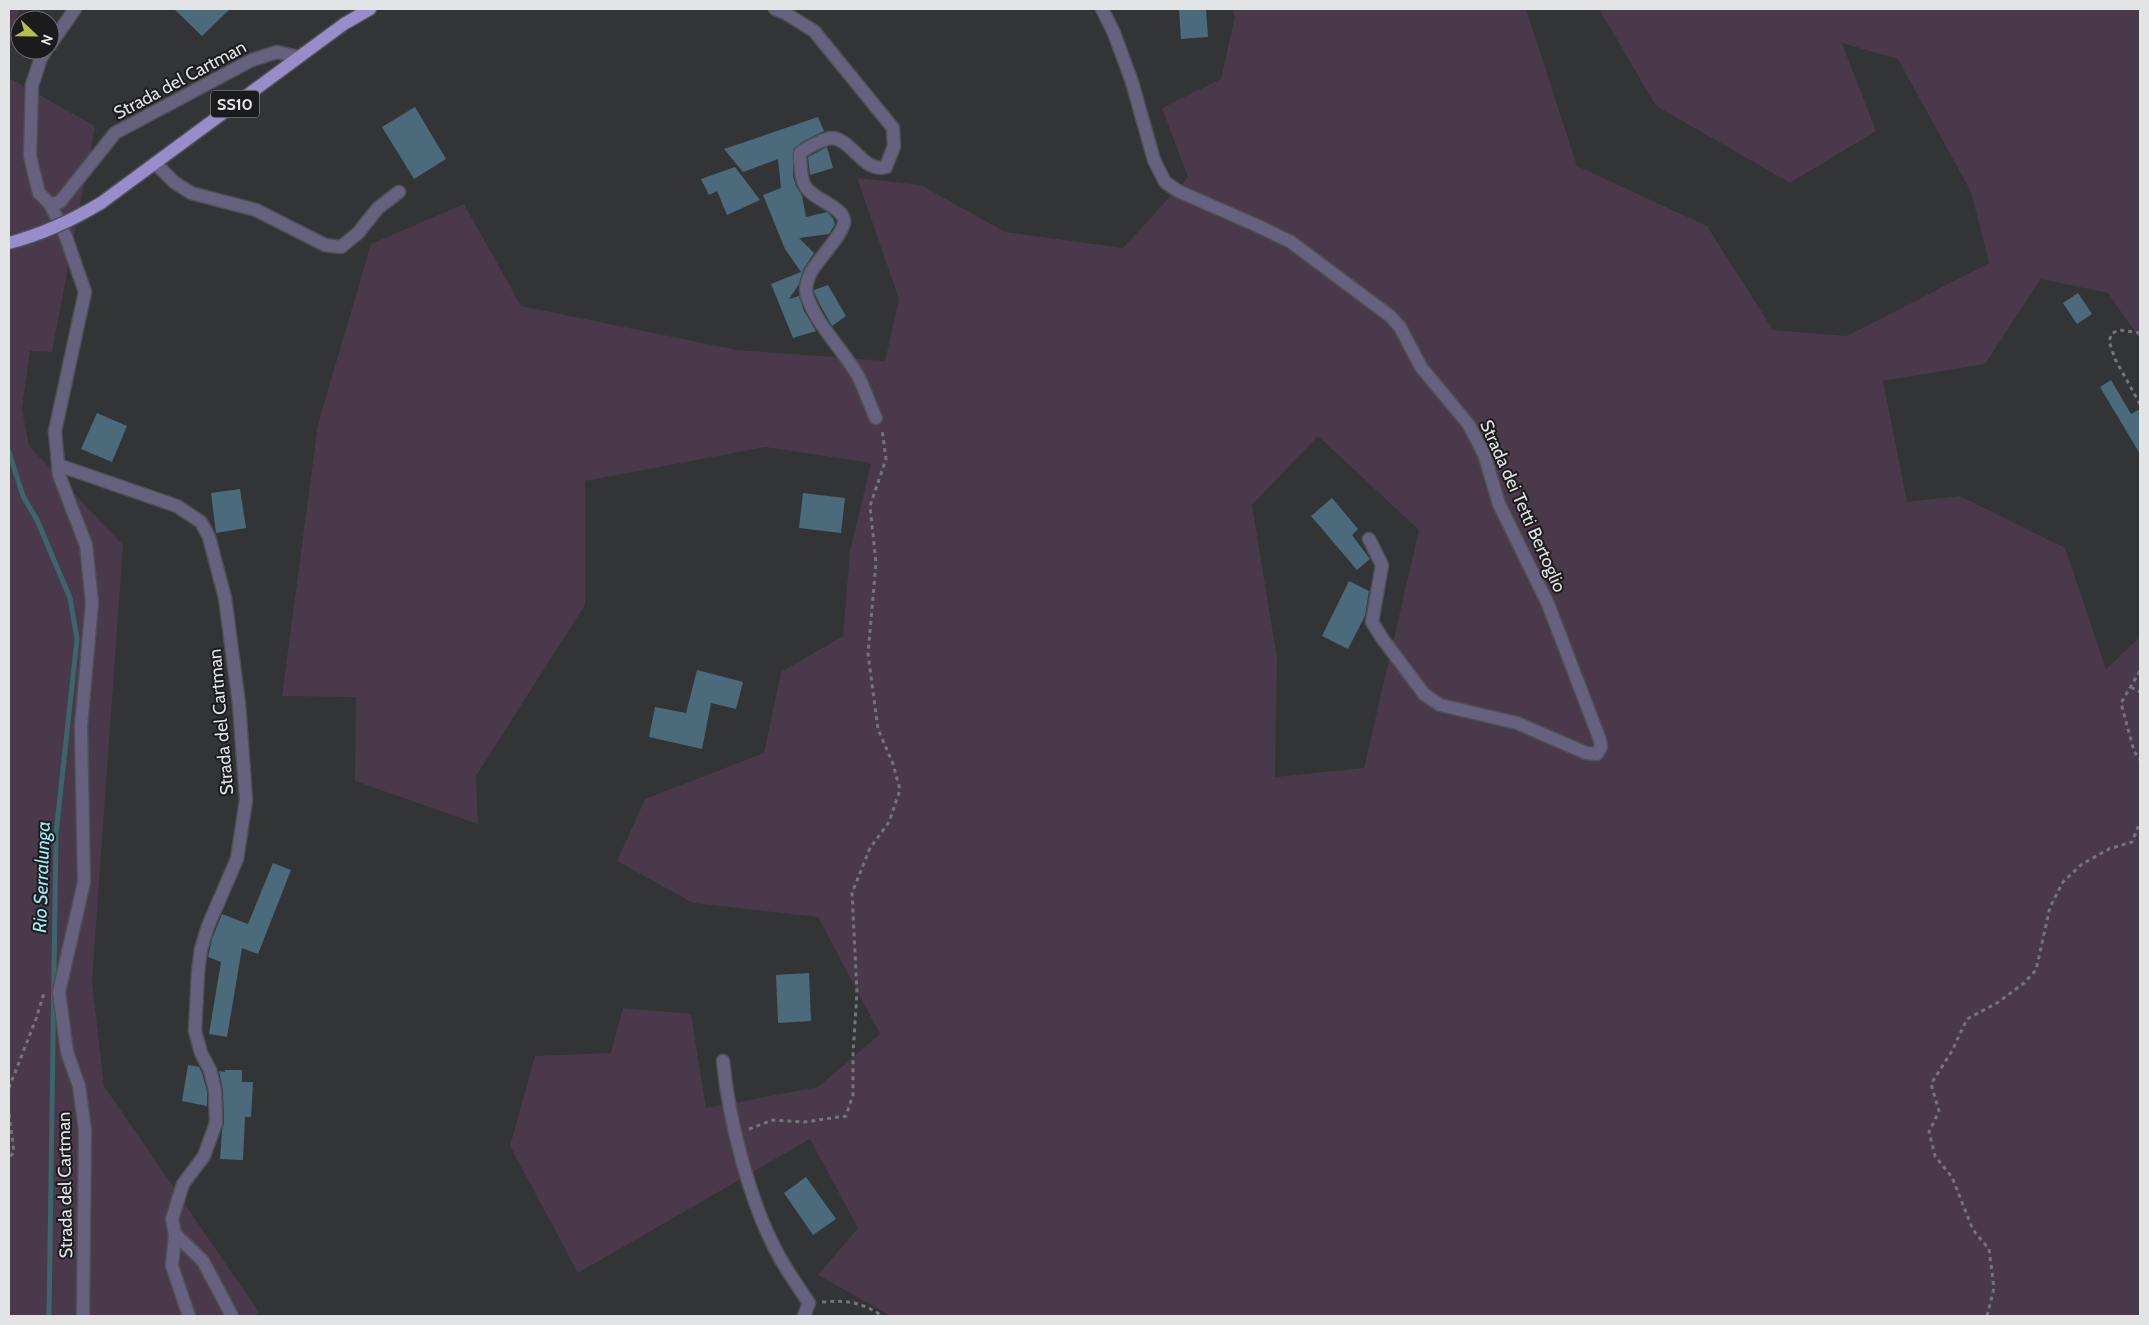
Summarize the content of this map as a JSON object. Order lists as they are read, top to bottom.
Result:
{
  "streets": {
    "main road": ["SS10"],
    "street": ["Strada del Cartman", "Strada dei Tetti Bertoglio"]
  },
  "crossings": [
    ["Strada del Cartman", "SS10"]
  ],
  "water": ["Rio Serralunga"],
  "north": "right"
}
